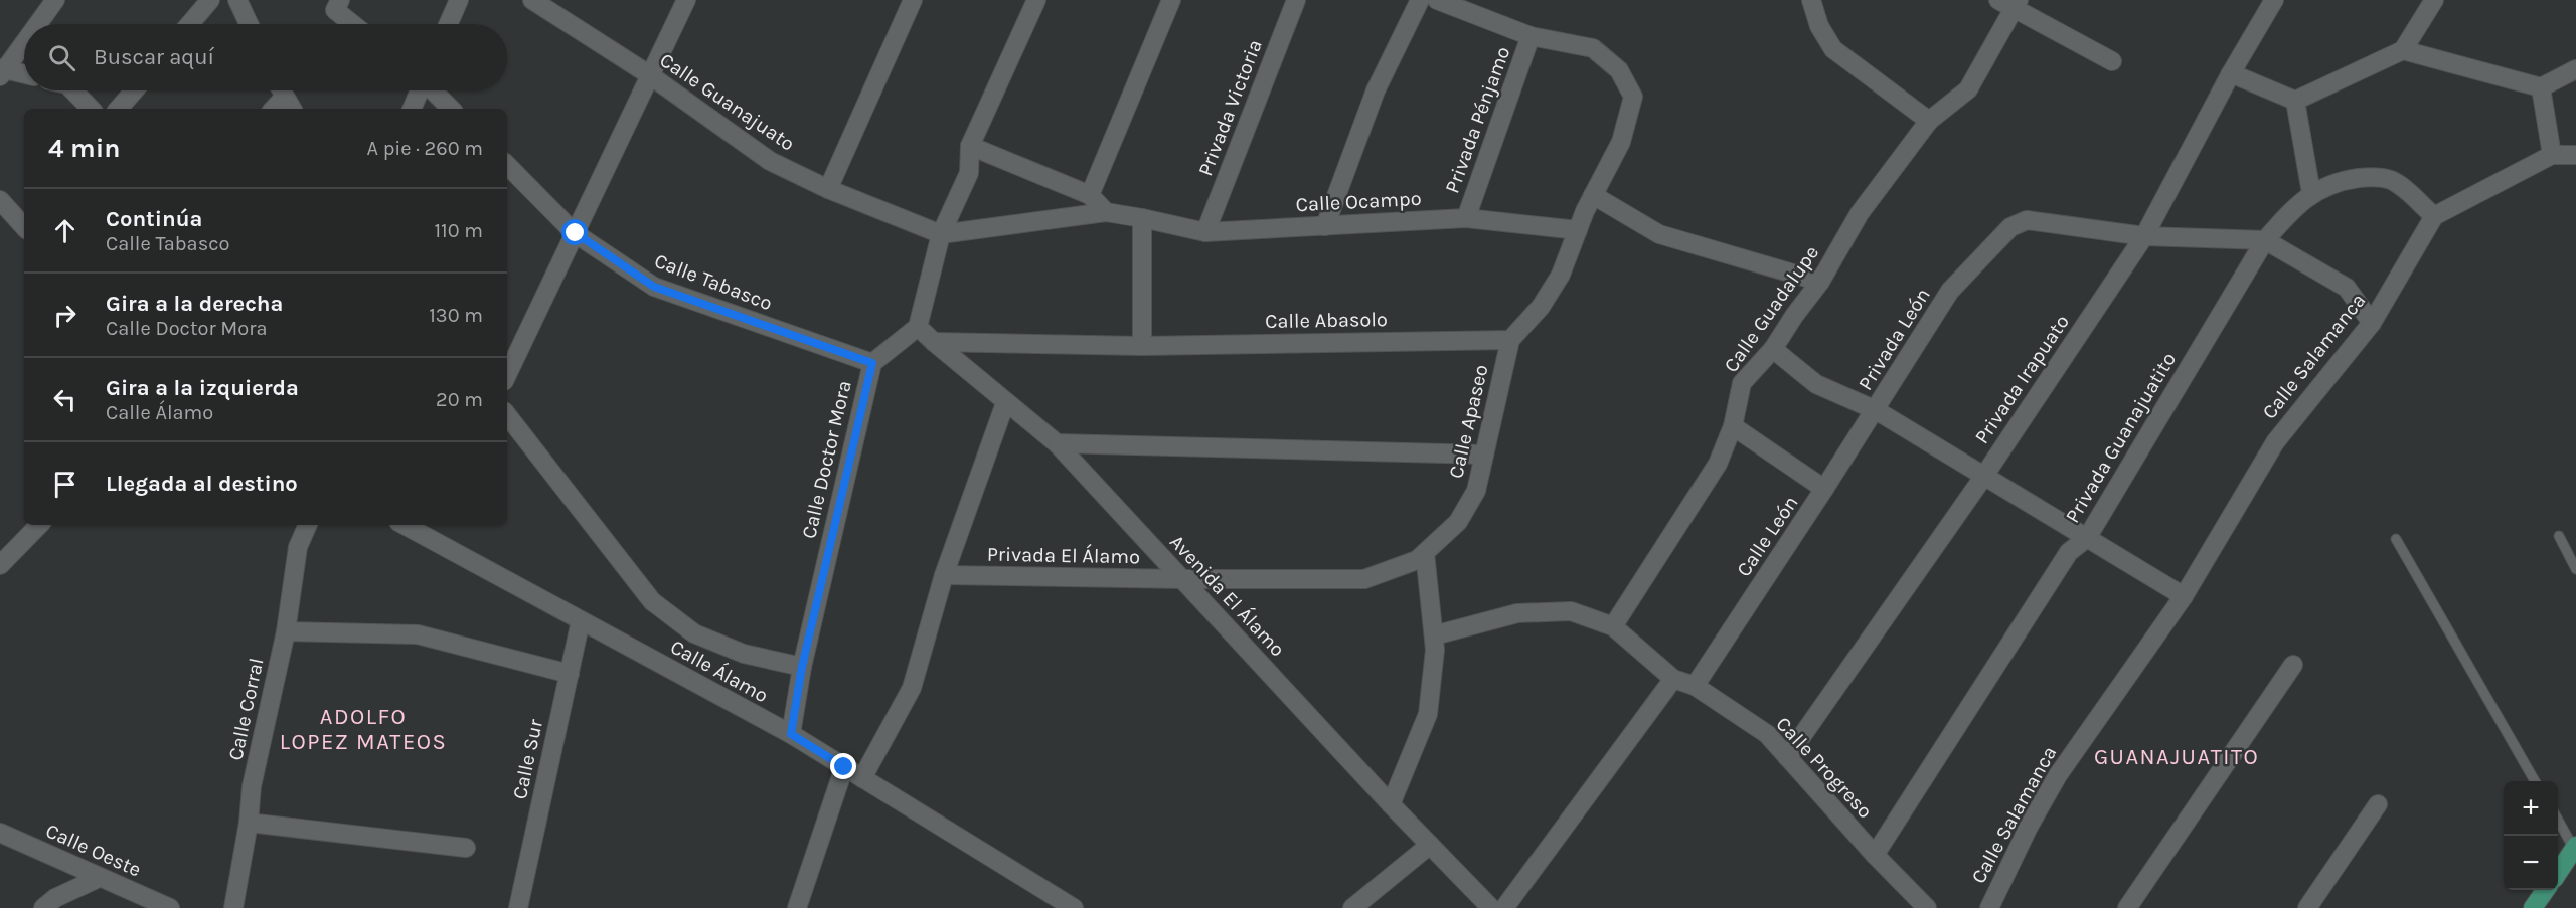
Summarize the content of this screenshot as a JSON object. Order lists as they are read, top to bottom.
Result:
{
  "streets": {
    "street": [
      "Calle Guanajuato",
      "Privada Victoria",
      "Privada Pénjamo",
      "Calle Ocampo",
      "Calle Tabasco",
      "Calle Guadalupe",
      "Calle Abasolo",
      "Privada León",
      "Calle Salamanca",
      "Privada Irapuato",
      "Calle Apaseo",
      "Privada Guanajuatito",
      "Calle Doctor Mora",
      "Calle León",
      "Privada El Álamo",
      "Avenida El Álamo",
      "Calle Álamo",
      "Calle Corral",
      "Calle Sur",
      "Calle Progreso",
      "Calle Oeste"
    ]
  },
  "crossings": [
    ["Calle Guanajuato", "Calle Ocampo"],
    ["Privada Victoria", "Calle Ocampo"],
    ["Privada Pénjamo", "Calle Ocampo"],
    ["Privada Pénjamo", "Calle Apaseo"],
    ["Calle Ocampo", "Calle Apaseo"],
    ["Calle Tabasco", "Calle Doctor Mora"],
    ["Calle Abasolo", "Calle Apaseo"],
    ["Calle Abasolo", "Avenida El Álamo"],
    ["Privada León", "Privada Irapuato"],
    ["Privada León", "Calle León"],
    ["Calle Salamanca", "Privada Guanajuatito"],
    ["Privada Irapuato", "Calle Progreso"],
    ["Calle Apaseo", "Privada El Álamo"],
    ["Calle Apaseo", "Avenida El Álamo"],
    ["Privada Guanajuatito", "Calle Progreso"],
    ["Calle Doctor Mora", "Avenida El Álamo"],
    ["Calle Doctor Mora", "Calle Álamo"],
    ["Calle León", "Calle Progreso"],
    ["Privada El Álamo", "Avenida El Álamo"],
    ["Calle Álamo", "Calle Sur"]
  ],
  "districts": ["ADOLFO LOPEZ MATEOS", "GUANAJUATITO"],
  "page": {
    "search": "Buscar aquí",
    "heading": ["4 min", "A pie · 260 m"],
    "list": [
      ["Continúa", "Calle Tabasco", "110 m"],
      ["Gira a la derecha", "Calle Doctor Mora", "130 m"],
      ["Gira a la izquierda", "Calle Álamo", "20 m"],
      "Llegada al destino"
    ],
    "map_buttons": ["+", "−"]
  }
}
